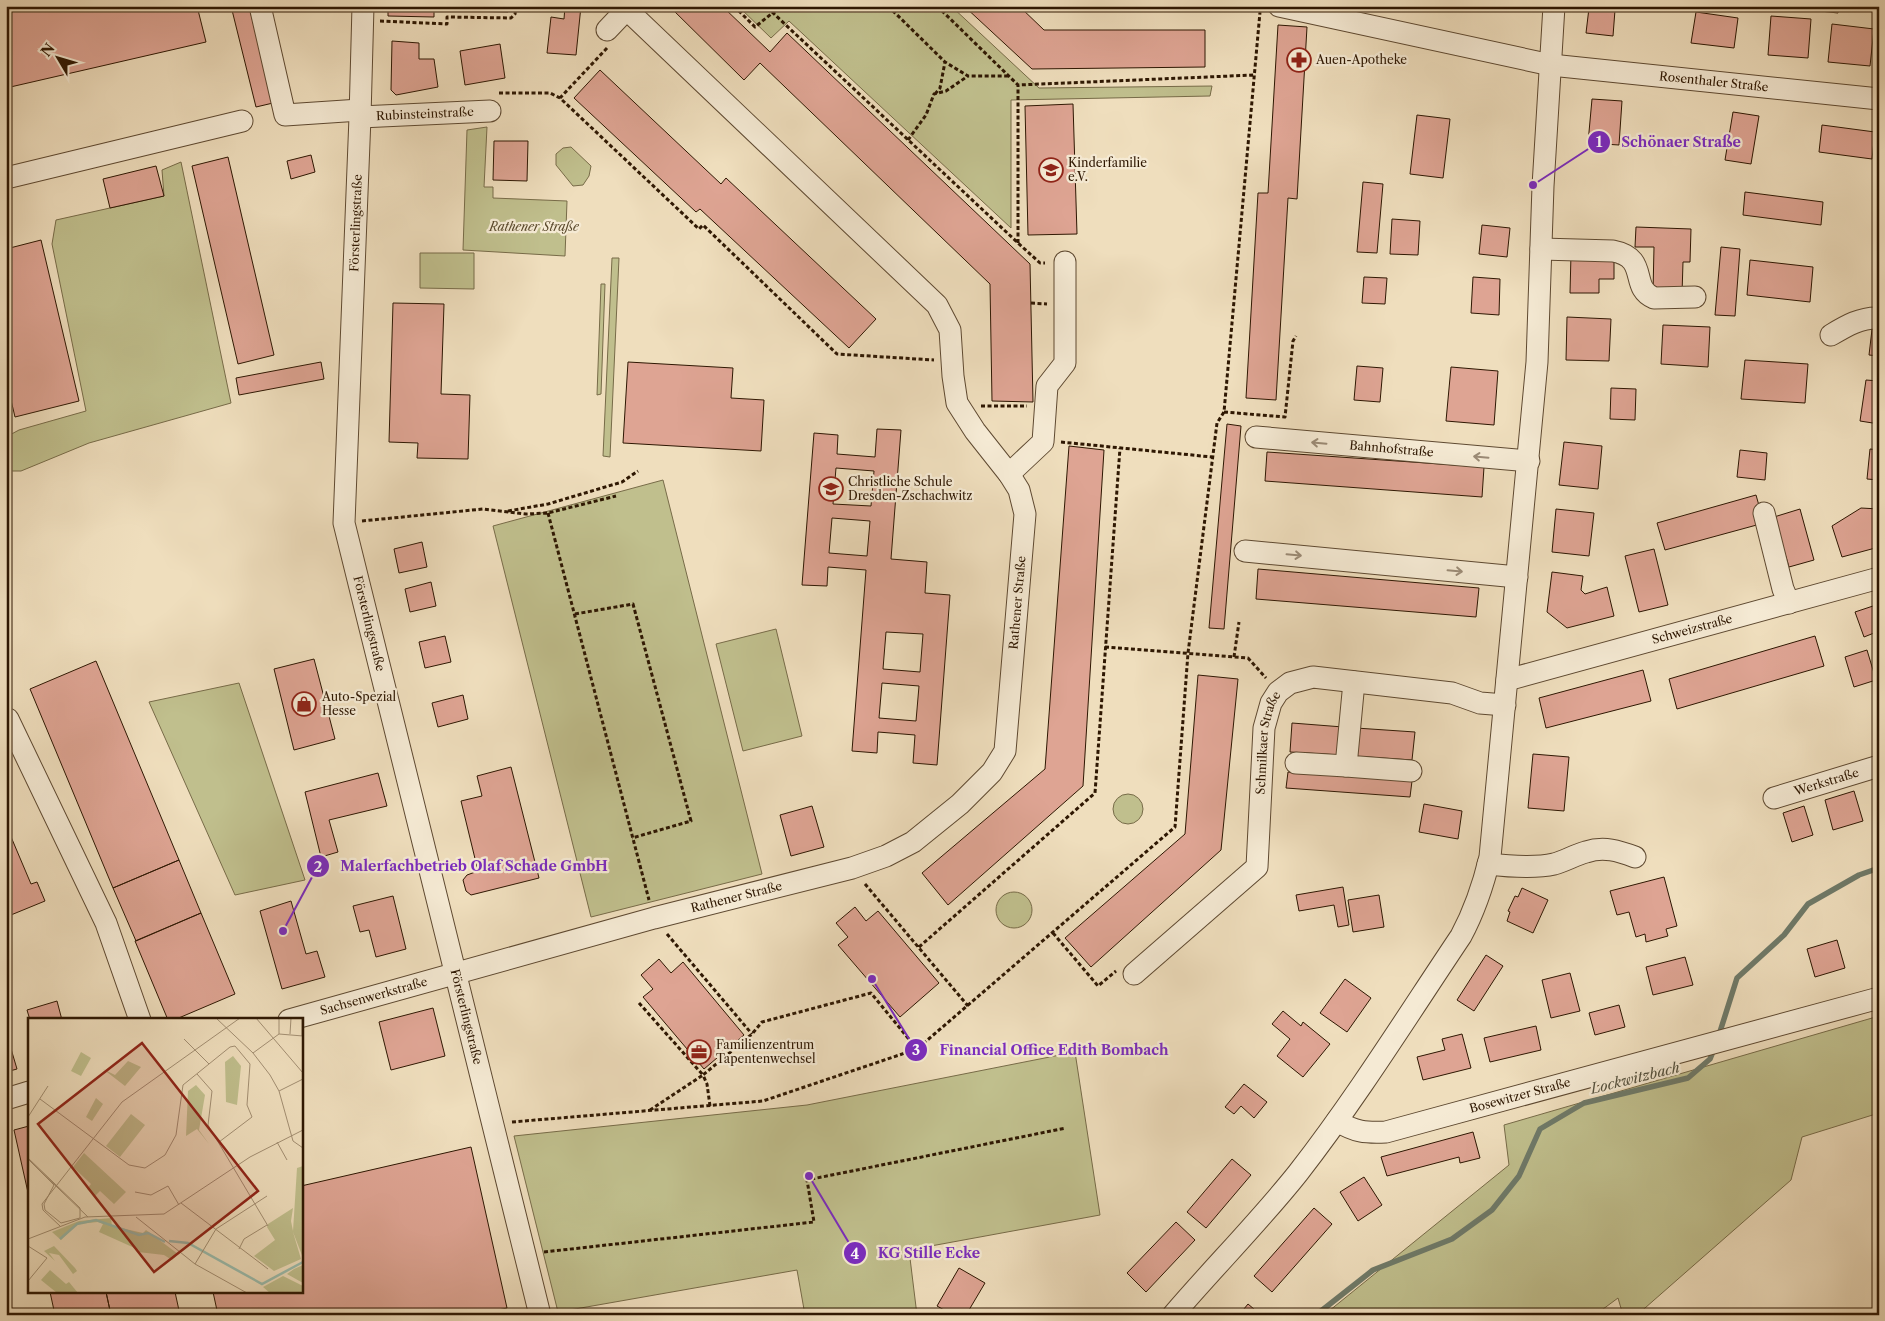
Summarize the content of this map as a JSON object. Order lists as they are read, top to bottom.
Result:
{
  "streets": {
    "street": [
      "Rosenthaler Straße",
      "Rubinsteinstraße",
      "Försterlingstraße",
      "Bahnhofstraße",
      "Rathener Straße",
      "Schweizstraße",
      "Schmilkaer Straße",
      "Werkstraße",
      "Sachsenwerkstraße",
      "Bosewitzer Straße"
    ]
  },
  "crossings": [
    ["Rubinsteinstraße", "Försterlingstraße"],
    ["Försterlingstraße", "Rathener Straße"],
    ["Försterlingstraße", "Sachsenwerkstraße"],
    ["Rathener Straße", "Sachsenwerkstraße"]
  ],
  "water": ["Lockwitzbach"],
  "parks": ["Rathener Straße"],
  "places": {
    "pharmacy": ["Auen-Apotheke"],
    "school or university": ["Kinderfamilie e.V.", "Christliche Schule Dresden-Zschachwitz"],
    "other": [
      "Schönaer Straße",
      "Malerfachbetrieb Olaf Schade GmbH",
      "Financial Office Edith Bombach",
      "KG Stille Ecke"
    ],
    "shop": ["Auto-Spezial Hesse"],
    "office": ["Familienzentrum Tapentenwechsel"]
  },
  "north": "top left"
}
